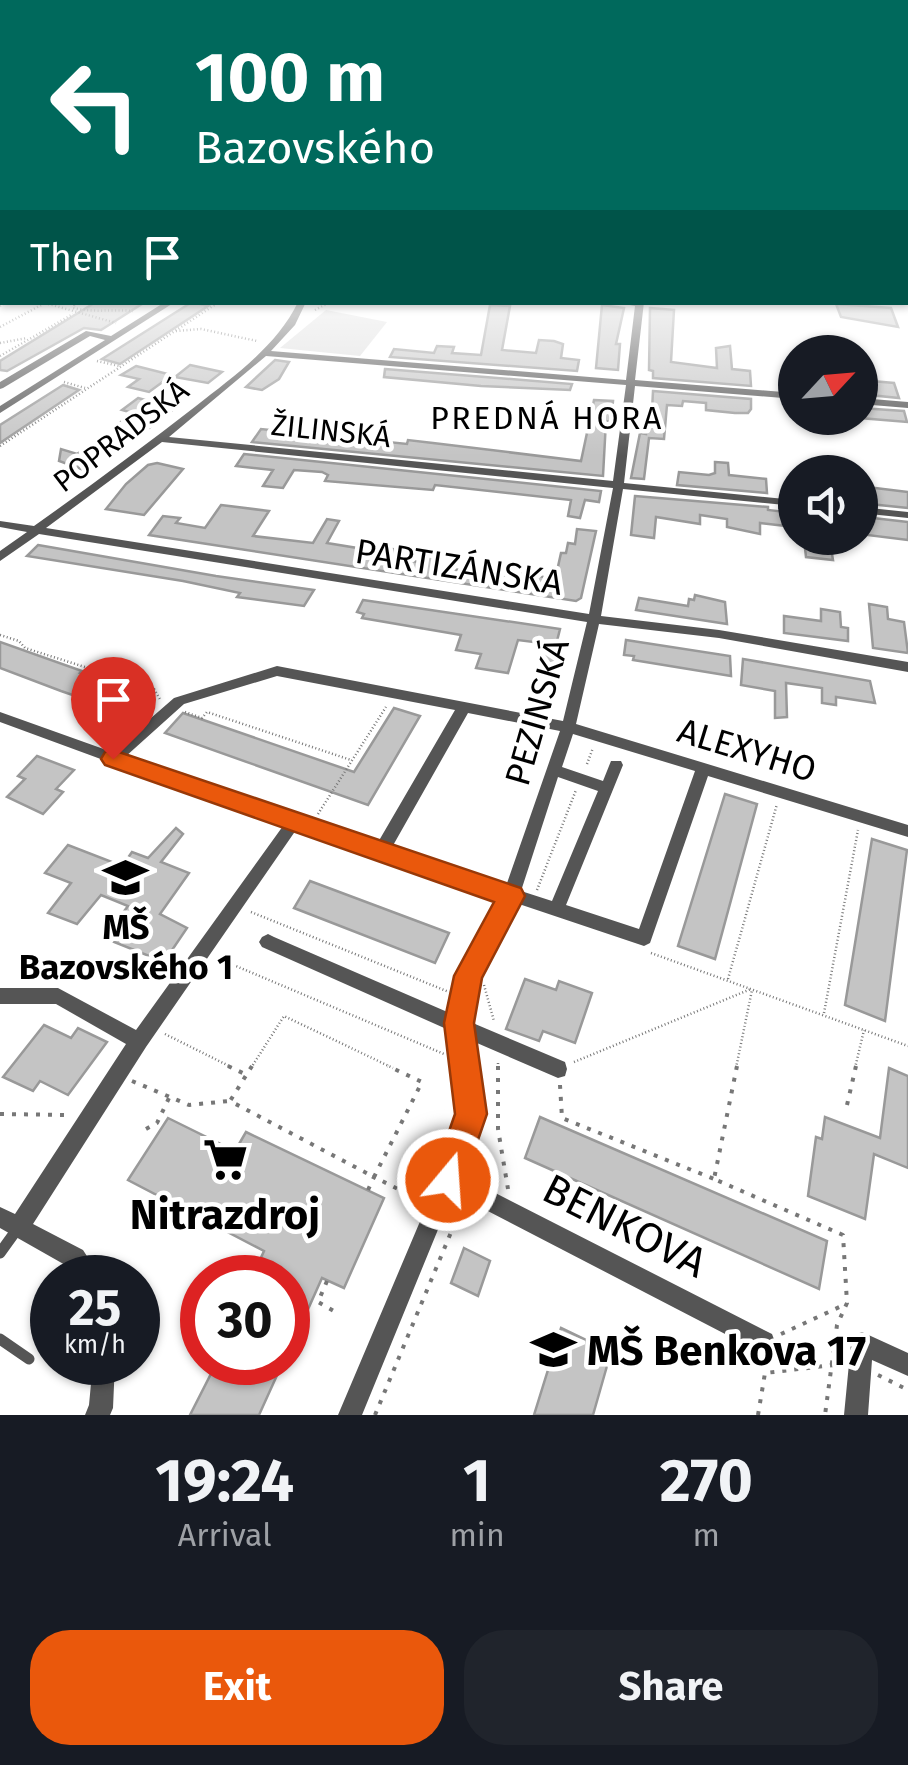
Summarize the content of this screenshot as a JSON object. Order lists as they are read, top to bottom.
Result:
{
  "streets": {
    "street": [
      "ŽILINSKÁ",
      "POPRADSKÁ",
      "PARTIZÁNSKA",
      "PEZINSKÁ",
      "ALEXYHO",
      "BENKOVA"
    ]
  },
  "crossings": [
    ["ŽILINSKÁ", "POPRADSKÁ"],
    ["ŽILINSKÁ", "PEZINSKÁ"],
    ["POPRADSKÁ", "PARTIZÁNSKA"],
    ["PARTIZÁNSKA", "PEZINSKÁ"],
    ["PEZINSKÁ", "ALEXYHO"],
    ["PEZINSKÁ", "BENKOVA"]
  ],
  "districts": ["PREDNÁ HORA"],
  "places": {
    "school or university": ["MŠ Bazovského 1", "MŠ Benkova 17"],
    "supermarket": ["Nitrazdroj"]
  },
  "north": "top right",
  "page": {
    "turn": ["100 m", "Bazovského"],
    "then": "Then",
    "speed": "25 km/h",
    "limit": "30",
    "eta": [
      "19:24",
      "Arrival",
      "1",
      "min",
      "270",
      "m"
    ],
    "buttons": ["Exit", "Share"]
  }
}
